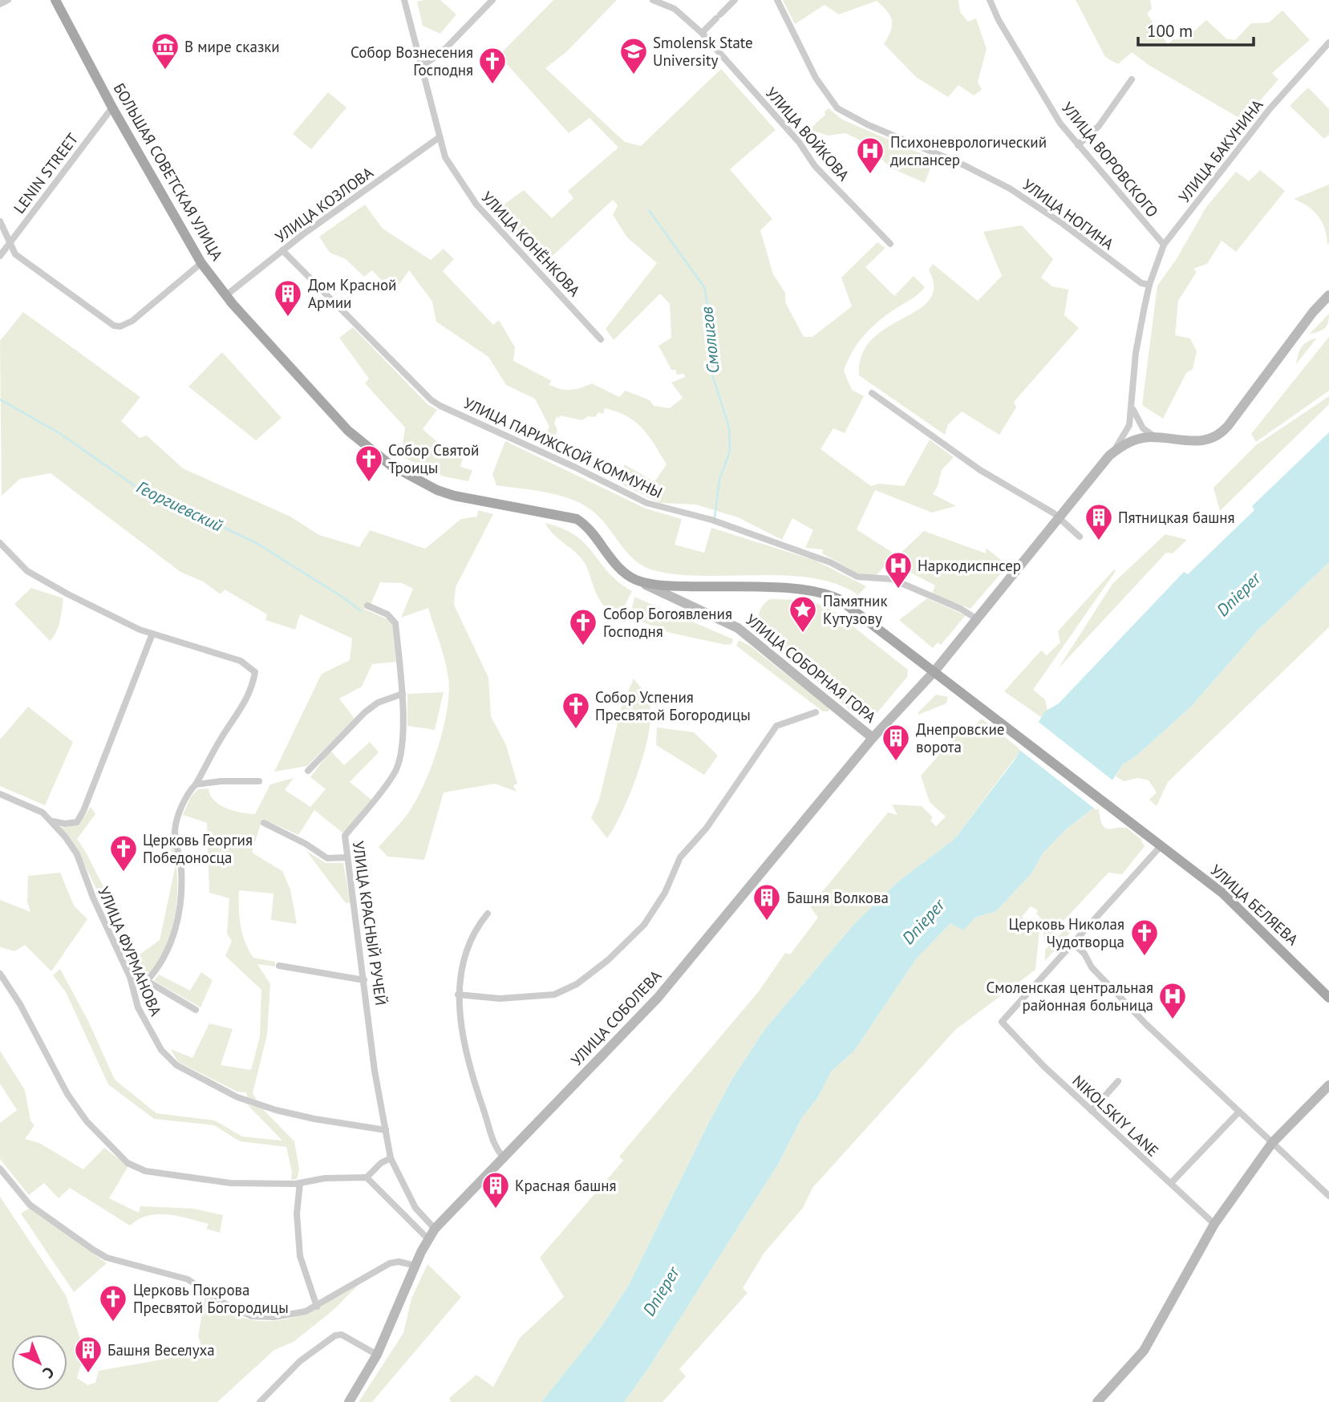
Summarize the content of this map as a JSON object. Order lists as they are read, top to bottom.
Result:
{
  "streets": {
    "main road": [
      "БОЛЬШАЯ СОВЕТСКАЯ УЛИЦА",
      "УЛИЦА СОБОРНАЯ ГОРА",
      "УЛИЦА БЕЛЯЕВА",
      "УЛИЦА СОБОЛЕВА"
    ],
    "street": [
      "УЛИЦА ВОЙКОВА",
      "УЛИЦА БАКУНИНА",
      "УЛИЦА ВОРОВСКОГО",
      "LENIN STREET",
      "УЛИЦА КОЗЛОВА",
      "УЛИЦА НОГИНА",
      "УЛИЦА КОНЁНКОВА",
      "УЛИЦА ПАРИЖСКОЙ КОММУНЫ",
      "УЛИЦА КРАСНЫЙ РУЧЕЙ",
      "УЛИЦА ФУРМАНОВА",
      "NIKOLSKIY LANE"
    ]
  },
  "crossings": [
    ["УЛИЦА БАКУНИНА", "УЛИЦА ВОРОВСКОГО"],
    ["УЛИЦА БАКУНИНА", "УЛИЦА НОГИНА"],
    ["УЛИЦА БАКУНИНА", "УЛИЦА СОБОЛЕВА"],
    ["БОЛЬШАЯ СОВЕТСКАЯ УЛИЦА", "LENIN STREET"],
    ["БОЛЬШАЯ СОВЕТСКАЯ УЛИЦА", "УЛИЦА КОЗЛОВА"],
    ["БОЛЬШАЯ СОВЕТСКАЯ УЛИЦА", "УЛИЦА СОБОРНАЯ ГОРА"],
    ["УЛИЦА КОЗЛОВА", "УЛИЦА КОНЁНКОВА"],
    ["УЛИЦА КОЗЛОВА", "УЛИЦА ПАРИЖСКОЙ КОММУНЫ"],
    ["УЛИЦА ПАРИЖСКОЙ КОММУНЫ", "УЛИЦА СОБОЛЕВА"],
    ["УЛИЦА СОБОРНАЯ ГОРА", "УЛИЦА СОБОЛЕВА"],
    ["УЛИЦА БЕЛЯЕВА", "УЛИЦА СОБОЛЕВА"],
    ["УЛИЦА КРАСНЫЙ РУЧЕЙ", "УЛИЦА ФУРМАНОВА"],
    ["УЛИЦА КРАСНЫЙ РУЧЕЙ", "УЛИЦА СОБОЛЕВА"]
  ],
  "water": ["Смолигов", "Георгиевский", "Dnieper"],
  "places": {
    "museum": ["В мире сказки"],
    "school or university": ["Smolensk State University"],
    "church": [
      "Собор Вознесения Господня",
      "Собор Святой Троицы",
      "Собор Богоявления Господня",
      "Собор Успения Пресвятой Богородицы",
      "Церковь Георгия Победоносца",
      "Церковь Николая Чудотворца",
      "Церковь Покрова Пресвятой Богородицы"
    ],
    "hospital": ["Психоневрологический диспансер", "Наркодиспнсер", "Смоленская центральная районная больница"],
    "building": [
      "Дом Красной Армии",
      "Пятницкая башня",
      "Днепровские ворота",
      "Башня Волкова",
      "Красная башня",
      "Башня Веселуха"
    ],
    "place": ["Памятник Кутузову"]
  },
  "scale_bar": "100 m",
  "north": "bottom right"
}
